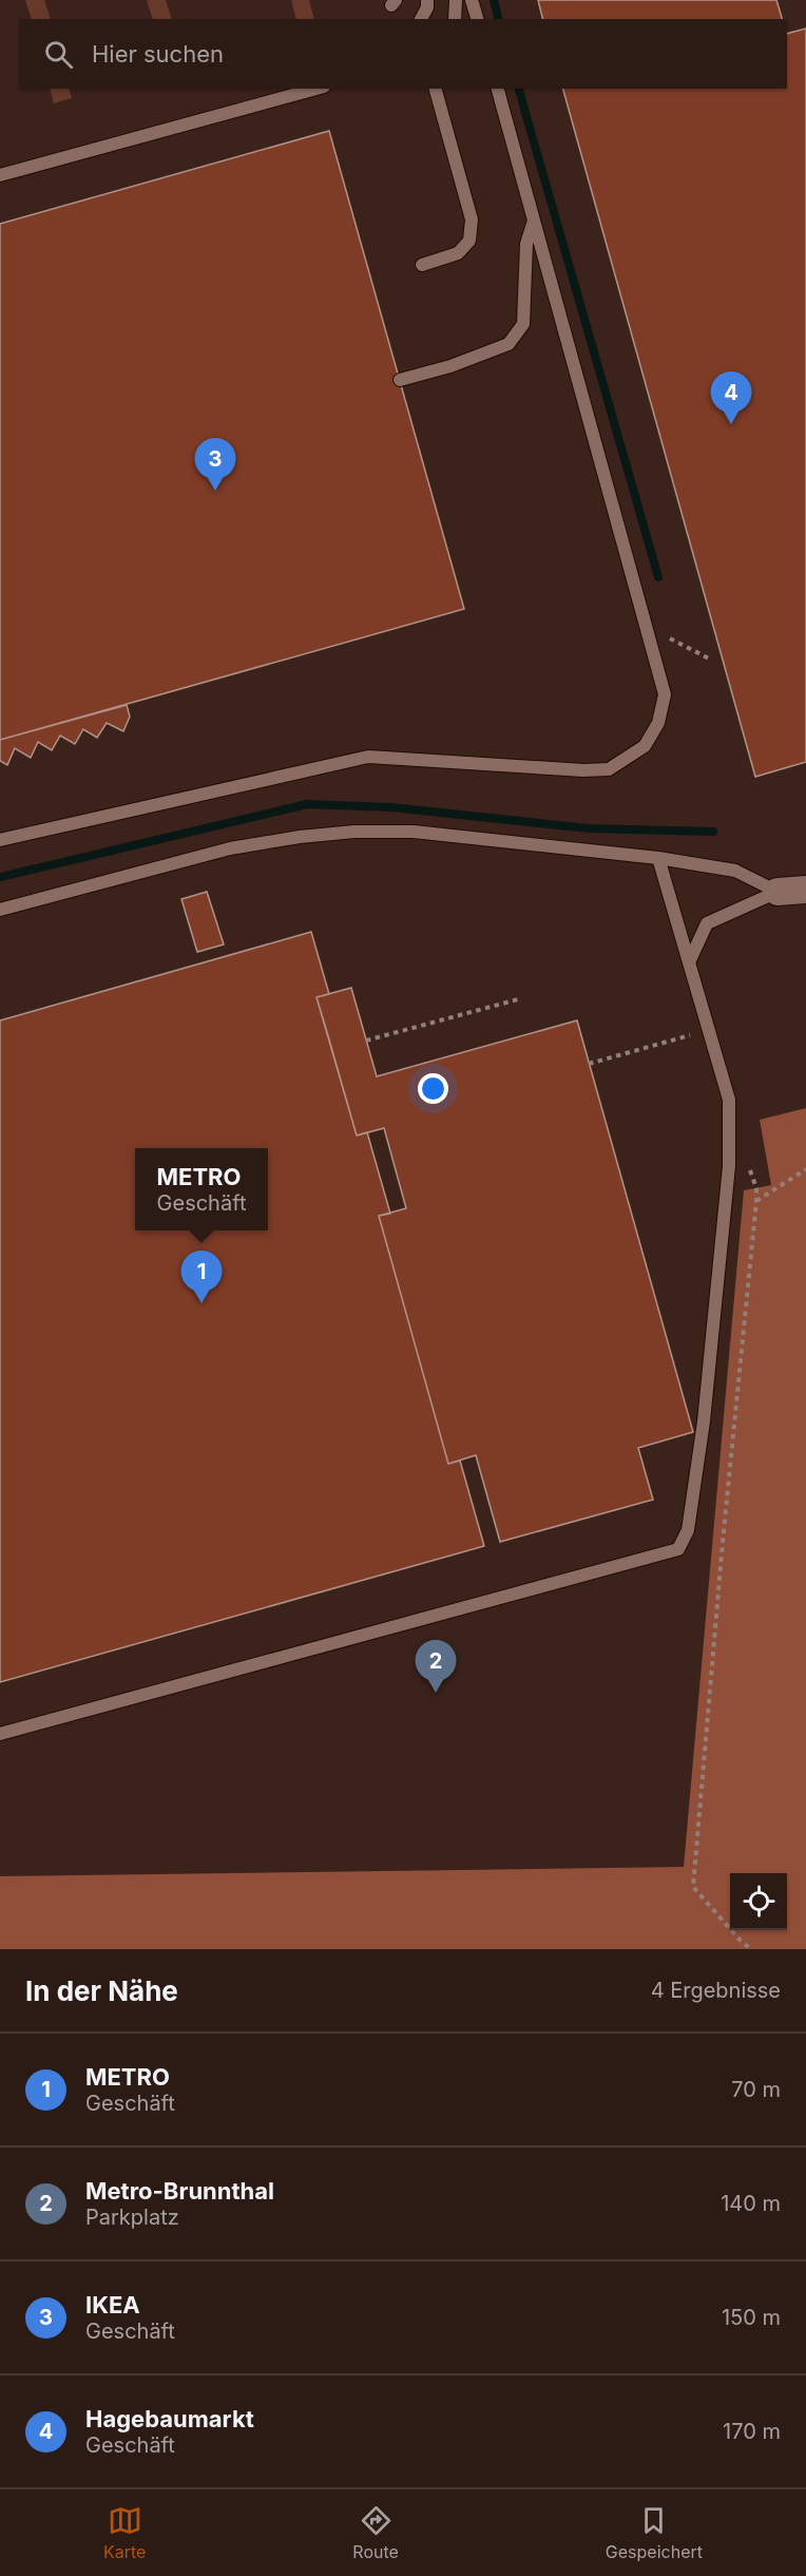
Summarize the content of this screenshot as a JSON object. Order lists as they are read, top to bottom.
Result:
{
  "page": {
    "search": "Hier suchen",
    "pins": [
      "4",
      "3",
      "1",
      "2"
    ],
    "popup": ["METRO", "Geschäft"],
    "heading": ["In der Nähe", "4 Ergebnisse"],
    "list": [
      {
        "mark": "1",
        "name": "METRO",
        "note": "Geschäft",
        "value": "70 m"
      },
      {
        "mark": "2",
        "name": "Metro-Brunnthal",
        "note": "Parkplatz",
        "value": "140 m"
      },
      {
        "mark": "3",
        "name": "IKEA",
        "note": "Geschäft",
        "value": "150 m"
      },
      {
        "mark": "4",
        "name": "Hagebaumarkt",
        "note": "Geschäft",
        "value": "170 m"
      }
    ],
    "nav": ["Karte", "Route", "Gespeichert"]
  }
}
